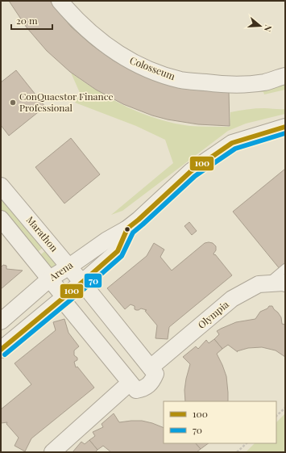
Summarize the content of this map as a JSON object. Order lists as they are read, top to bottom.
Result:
{
  "streets": {
    "street": [
      "Colosseum",
      "Marathon",
      "Arena",
      "Olympia"
    ]
  },
  "crossings": [
    ["Marathon", "Arena"]
  ],
  "places": ["ConQuaestor Finance Professional"],
  "lines": ["transit line 100", "transit line 70"],
  "legend": ["100", "70"],
  "scale_bar": "20 m",
  "north": "right"
}
